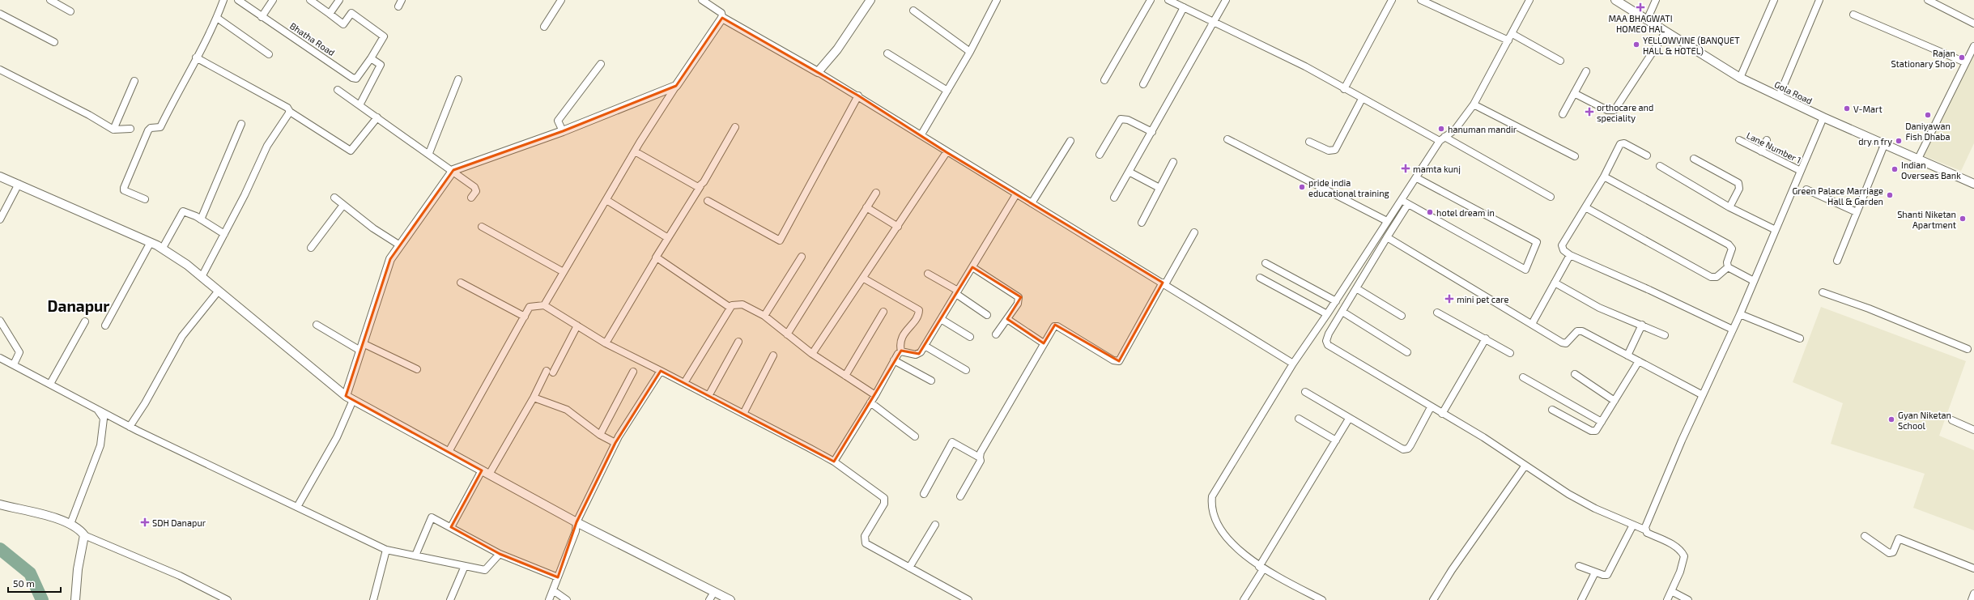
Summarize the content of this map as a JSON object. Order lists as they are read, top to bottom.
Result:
{
  "streets": {
    "street": ["Bhatha Road", "Gola Road", "Lane Number 1"]
  },
  "districts": ["Danapur"],
  "places": {
    "health": [
      "MAA BHAGWATI HOMEO HAL",
      "orthocare and speciality",
      "mamta kunj",
      "mini pet care",
      "SDH Danapur"
    ],
    "other": [
      "YELLOWVINE (BANQUET HALL & HOTEL)",
      "Rajan Stationary Shop",
      "V-Mart",
      "Daniyawan Fish Dhaba",
      "hanuman mandir",
      "dry n fry",
      "Indian Overseas Bank",
      "pride india educational training",
      "Green Palace Marriage Hall & Garden",
      "hotel dream in",
      "Shanti Niketan Apartment",
      "Gyan Niketan School"
    ]
  },
  "scale_bar": "50 m"
}
